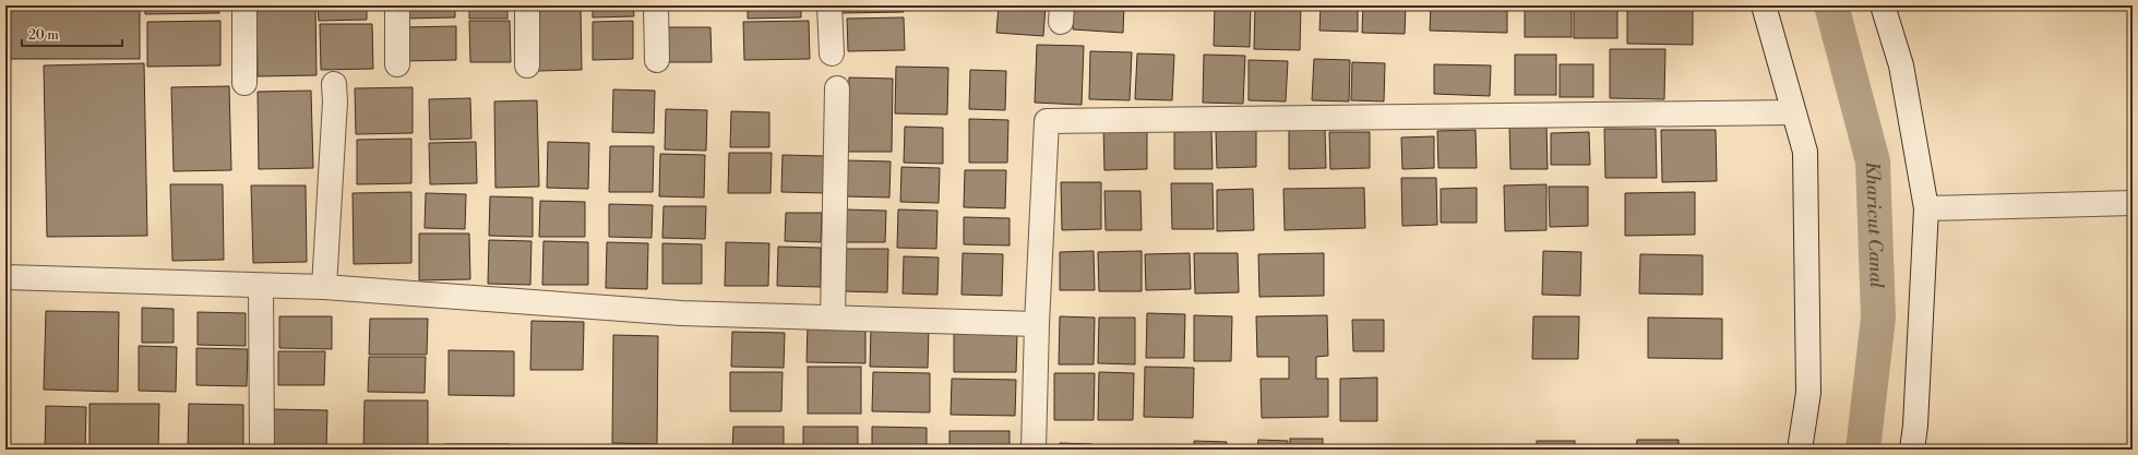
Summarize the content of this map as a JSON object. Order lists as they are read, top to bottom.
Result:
{
  "water": ["Kharicut Canal"],
  "scale_bar": "20 m"
}
